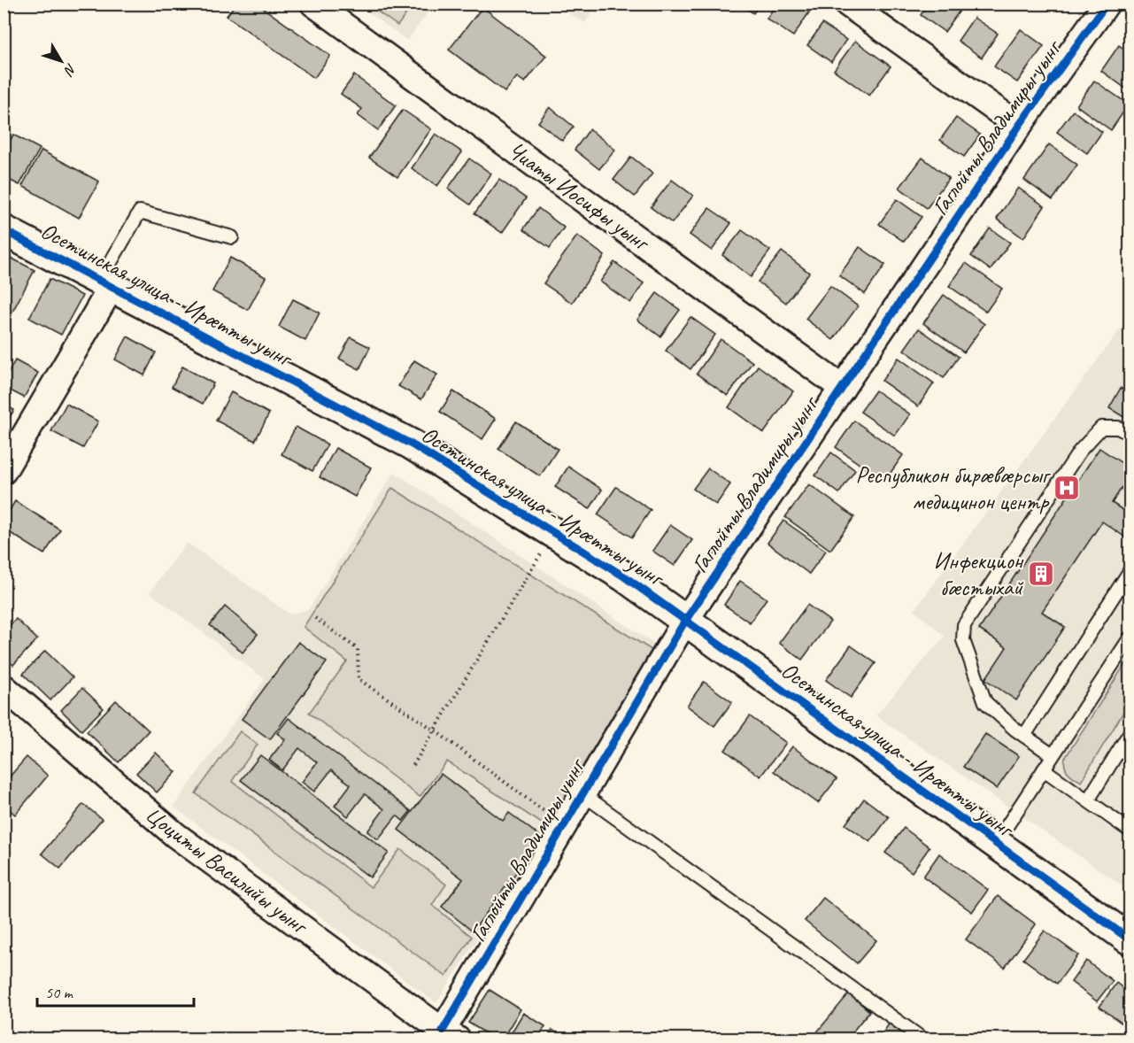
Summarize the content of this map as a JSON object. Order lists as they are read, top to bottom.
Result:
{
  "streets": {
    "street": [
      "Гаглойты Владимиры уынг",
      "Чиаты Иосифы уынг",
      "Осетинская улица - Ирæтты уынг",
      "Цоциты Василийы уынг"
    ]
  },
  "crossings": [
    ["Гаглойты Владимиры уынг", "Чиаты Иосифы уынг"],
    ["Гаглойты Владимиры уынг", "Осетинская улица - Ирæтты уынг"],
    ["Гаглойты Владимиры уынг", "Цоциты Василийы уынг"]
  ],
  "places": {
    "hospital": ["Республикон бирæвæрсыг медицинон центр"],
    "building": ["Инфекцион бæстыхай"]
  },
  "scale_bar": "50 m",
  "north": "bottom right"
}
